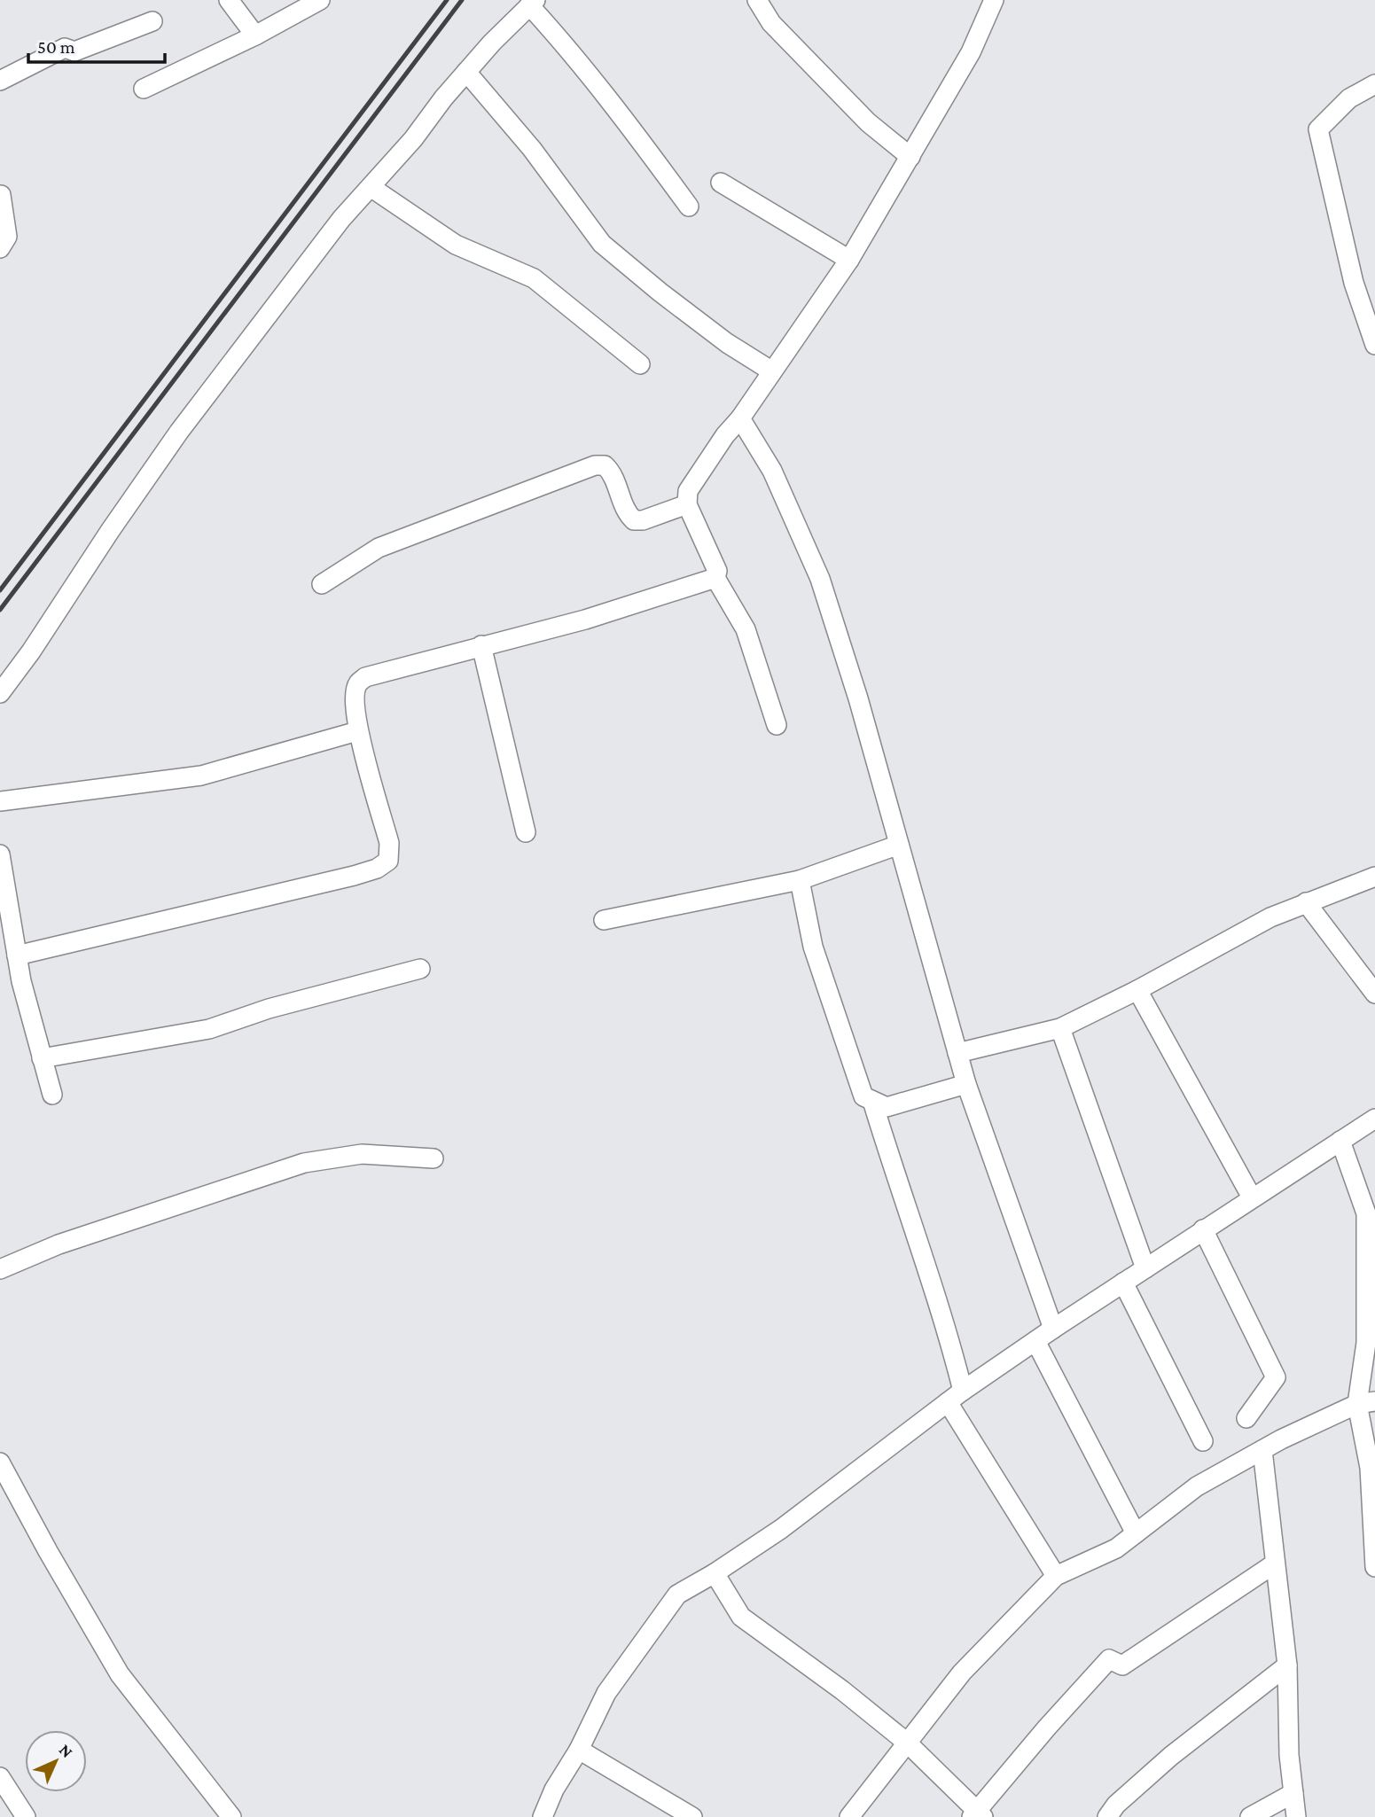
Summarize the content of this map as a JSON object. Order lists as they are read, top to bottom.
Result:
{
  "scale_bar": "50 m",
  "north": "top right"
}
